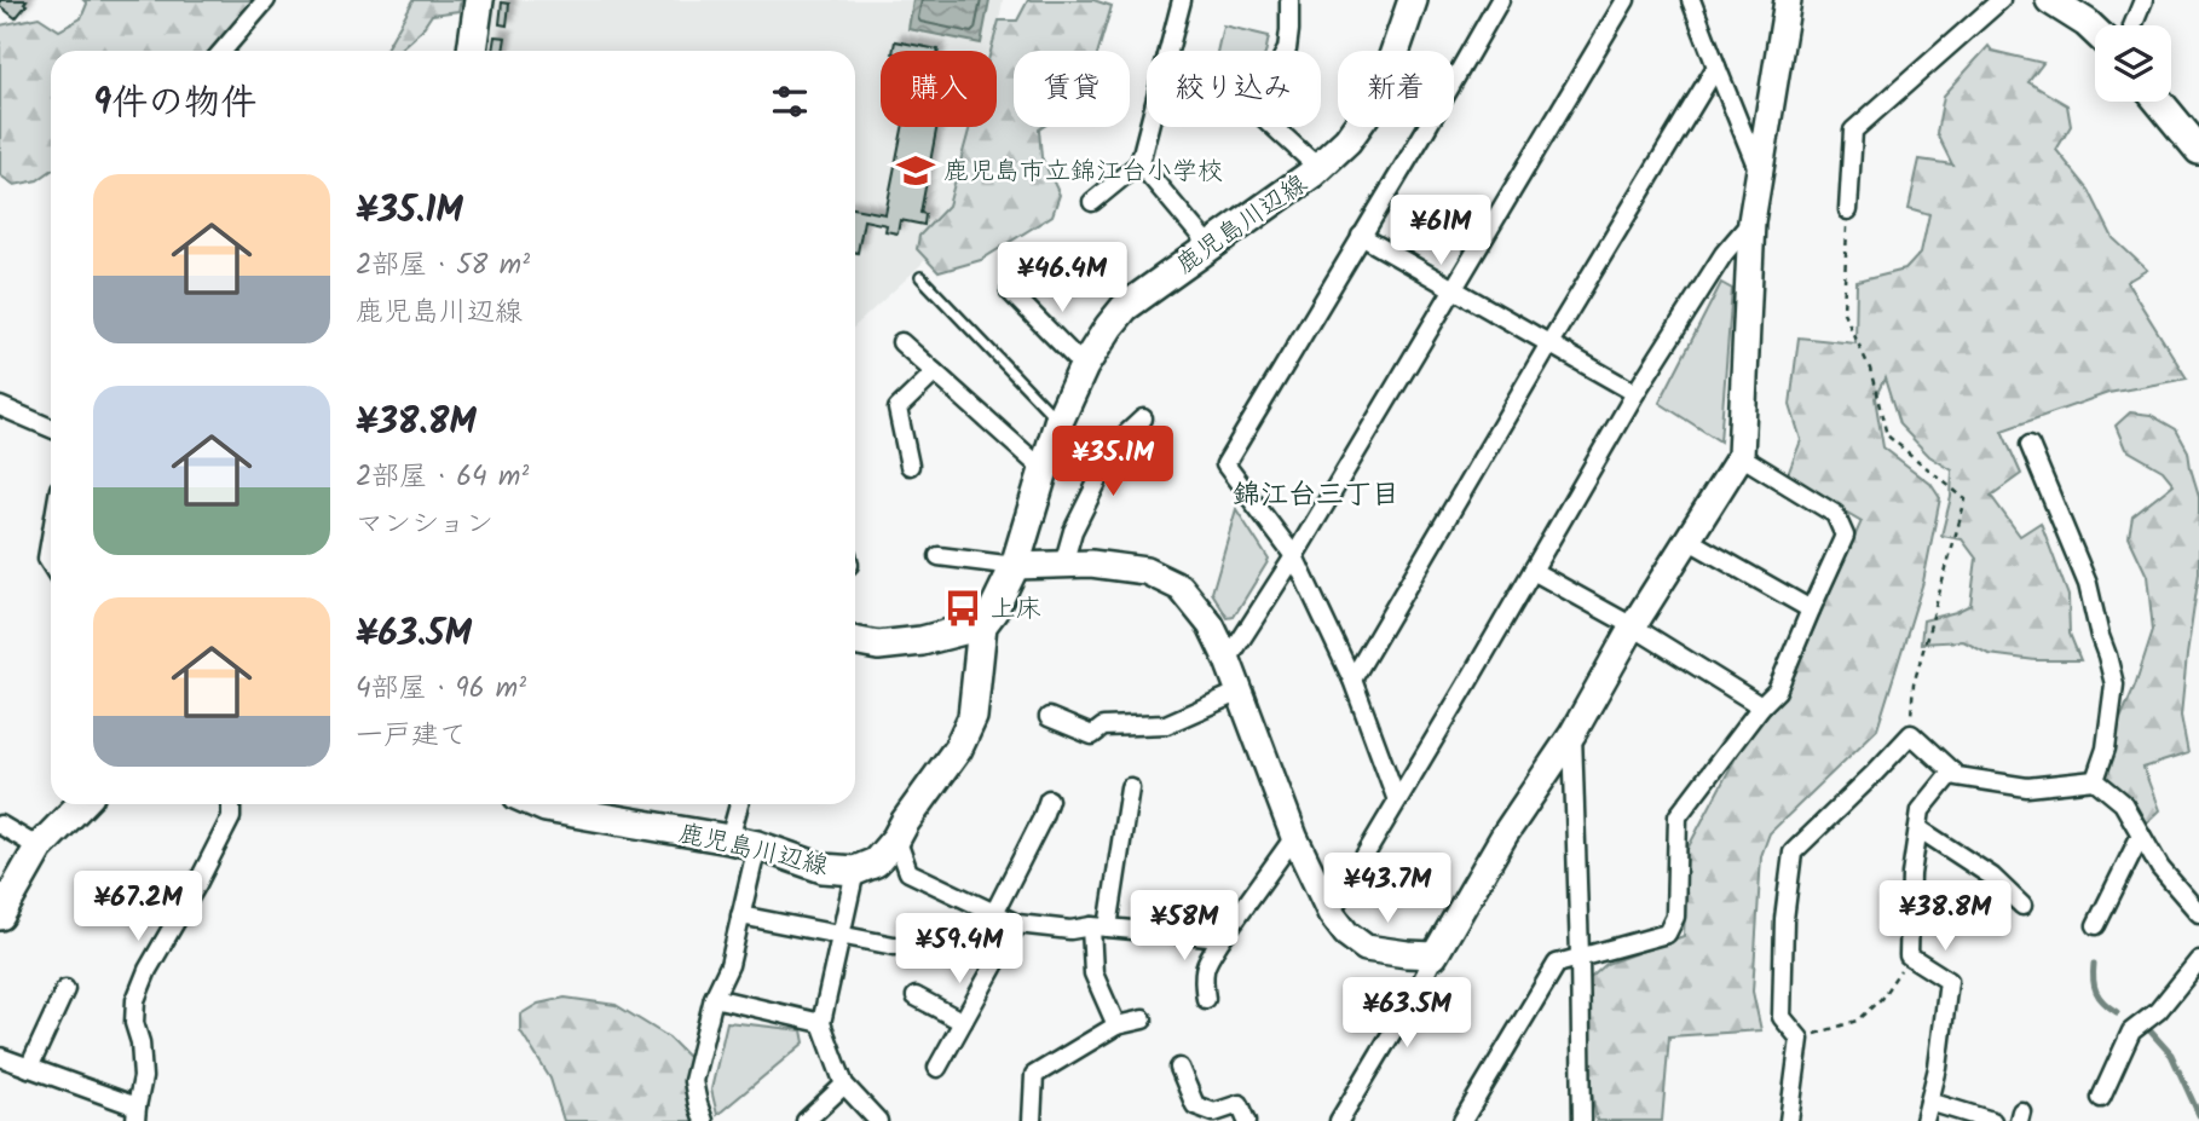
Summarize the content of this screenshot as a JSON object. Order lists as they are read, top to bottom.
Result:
{
  "streets": {
    "main road": ["鹿児島川辺線"]
  },
  "districts": ["錦江台三丁目"],
  "places": {
    "school or university": ["鹿児島市立錦江台小学校"],
    "bus stop": ["上床"]
  },
  "page": {
    "chip": [
      "購入",
      "賃貸",
      "絞り込み",
      "新着"
    ],
    "heading": "9件の物件",
    "list": [
      {
        "name": "¥35.1M",
        "note": "2部屋 · 58 m² · 鹿児島川辺線"
      },
      {
        "name": "¥38.8M",
        "note": "2部屋 · 64 m² · マンション"
      },
      {
        "name": "¥63.5M",
        "note": "4部屋 · 96 m² · 一戸建て"
      }
    ],
    "price": [
      "¥61M",
      "¥46.4M",
      "¥35.1M",
      "¥43.7M",
      "¥67.2M",
      "¥38.8M",
      "¥58M",
      "¥59.4M",
      "¥63.5M"
    ]
  }
}
